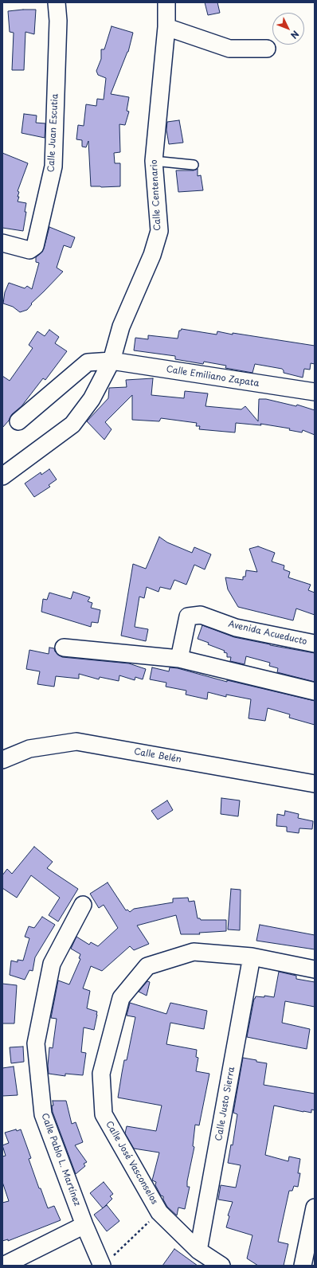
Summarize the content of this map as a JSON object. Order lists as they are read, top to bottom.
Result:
{
  "streets": {
    "street": [
      "Calle Juan Escutia",
      "Calle Centenario",
      "Calle Emiliano Zapata",
      "Avenida Acueducto",
      "Calle Belén",
      "Calle Justo Sierra",
      "Calle Pablo L. Martínez",
      "Calle José Vasconselos"
    ]
  },
  "crossings": [
    ["Calle Centenario", "Calle Emiliano Zapata"],
    ["Calle Justo Sierra", "Calle José Vasconselos"]
  ],
  "north": "bottom right"
}
